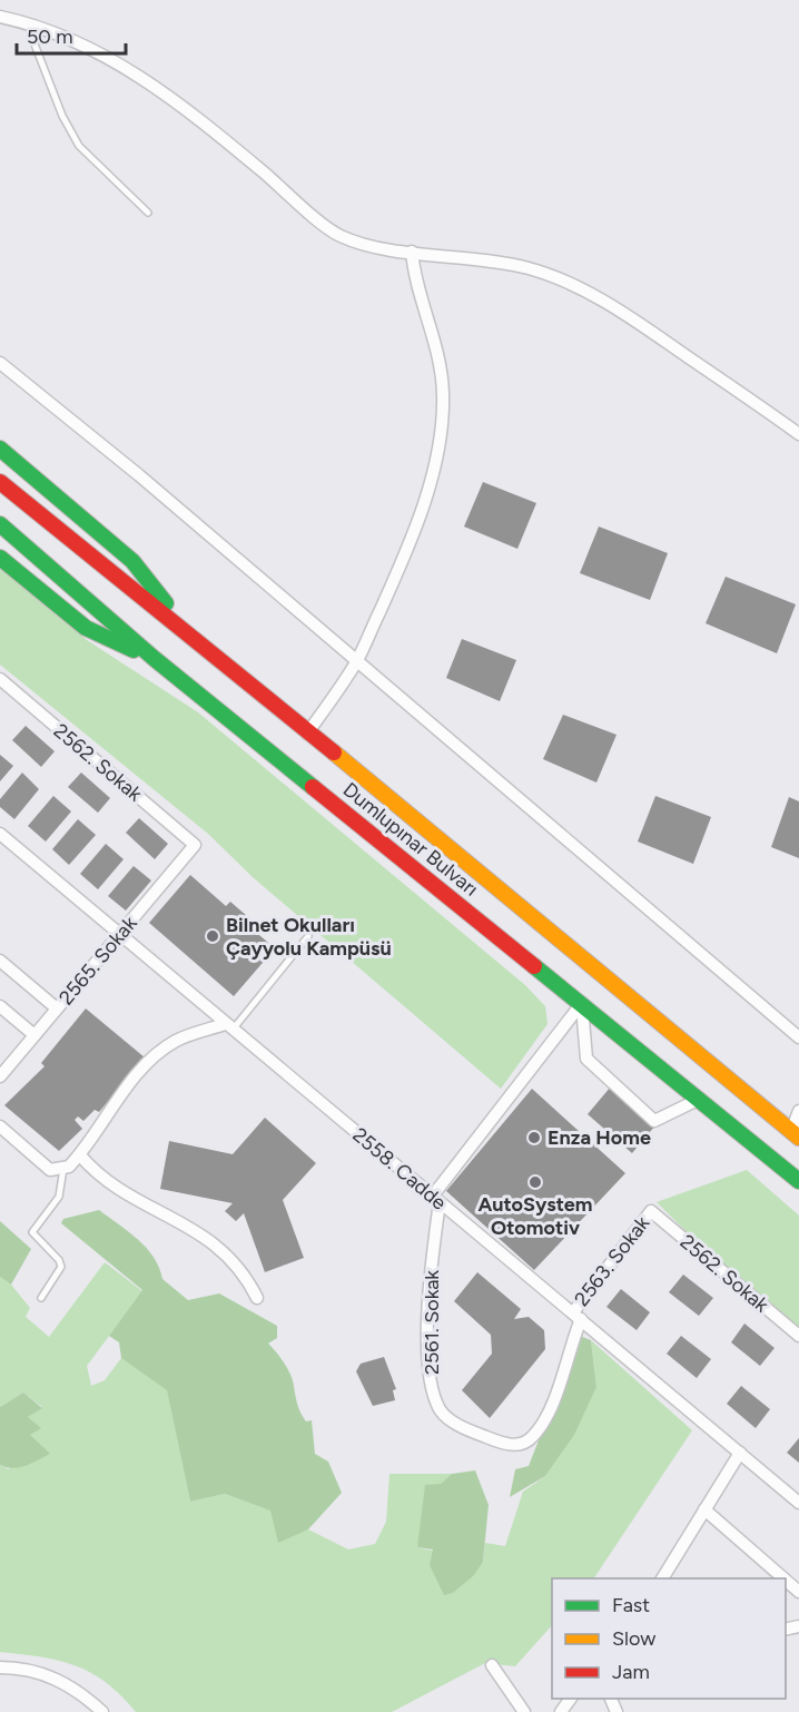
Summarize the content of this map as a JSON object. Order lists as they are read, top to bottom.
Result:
{
  "streets": {
    "highway": ["Dumlupınar Bulvarı"],
    "street": [
      "2562. Sokak",
      "2565. Sokak",
      "2558. Cadde",
      "2563. Sokak",
      "2561. Sokak"
    ]
  },
  "crossings": [
    ["2562. Sokak", "2565. Sokak"],
    ["2562. Sokak", "2563. Sokak"],
    ["2565. Sokak", "2558. Cadde"],
    ["2558. Cadde", "2563. Sokak"],
    ["2558. Cadde", "2561. Sokak"],
    ["2563. Sokak", "2561. Sokak"]
  ],
  "places": ["Bilnet Okulları Çayyolu Kampüsü", "Enza Home", "AutoSystem Otomotiv"],
  "legend": ["Fast", "Slow", "Jam"],
  "scale_bar": "50 m"
}
